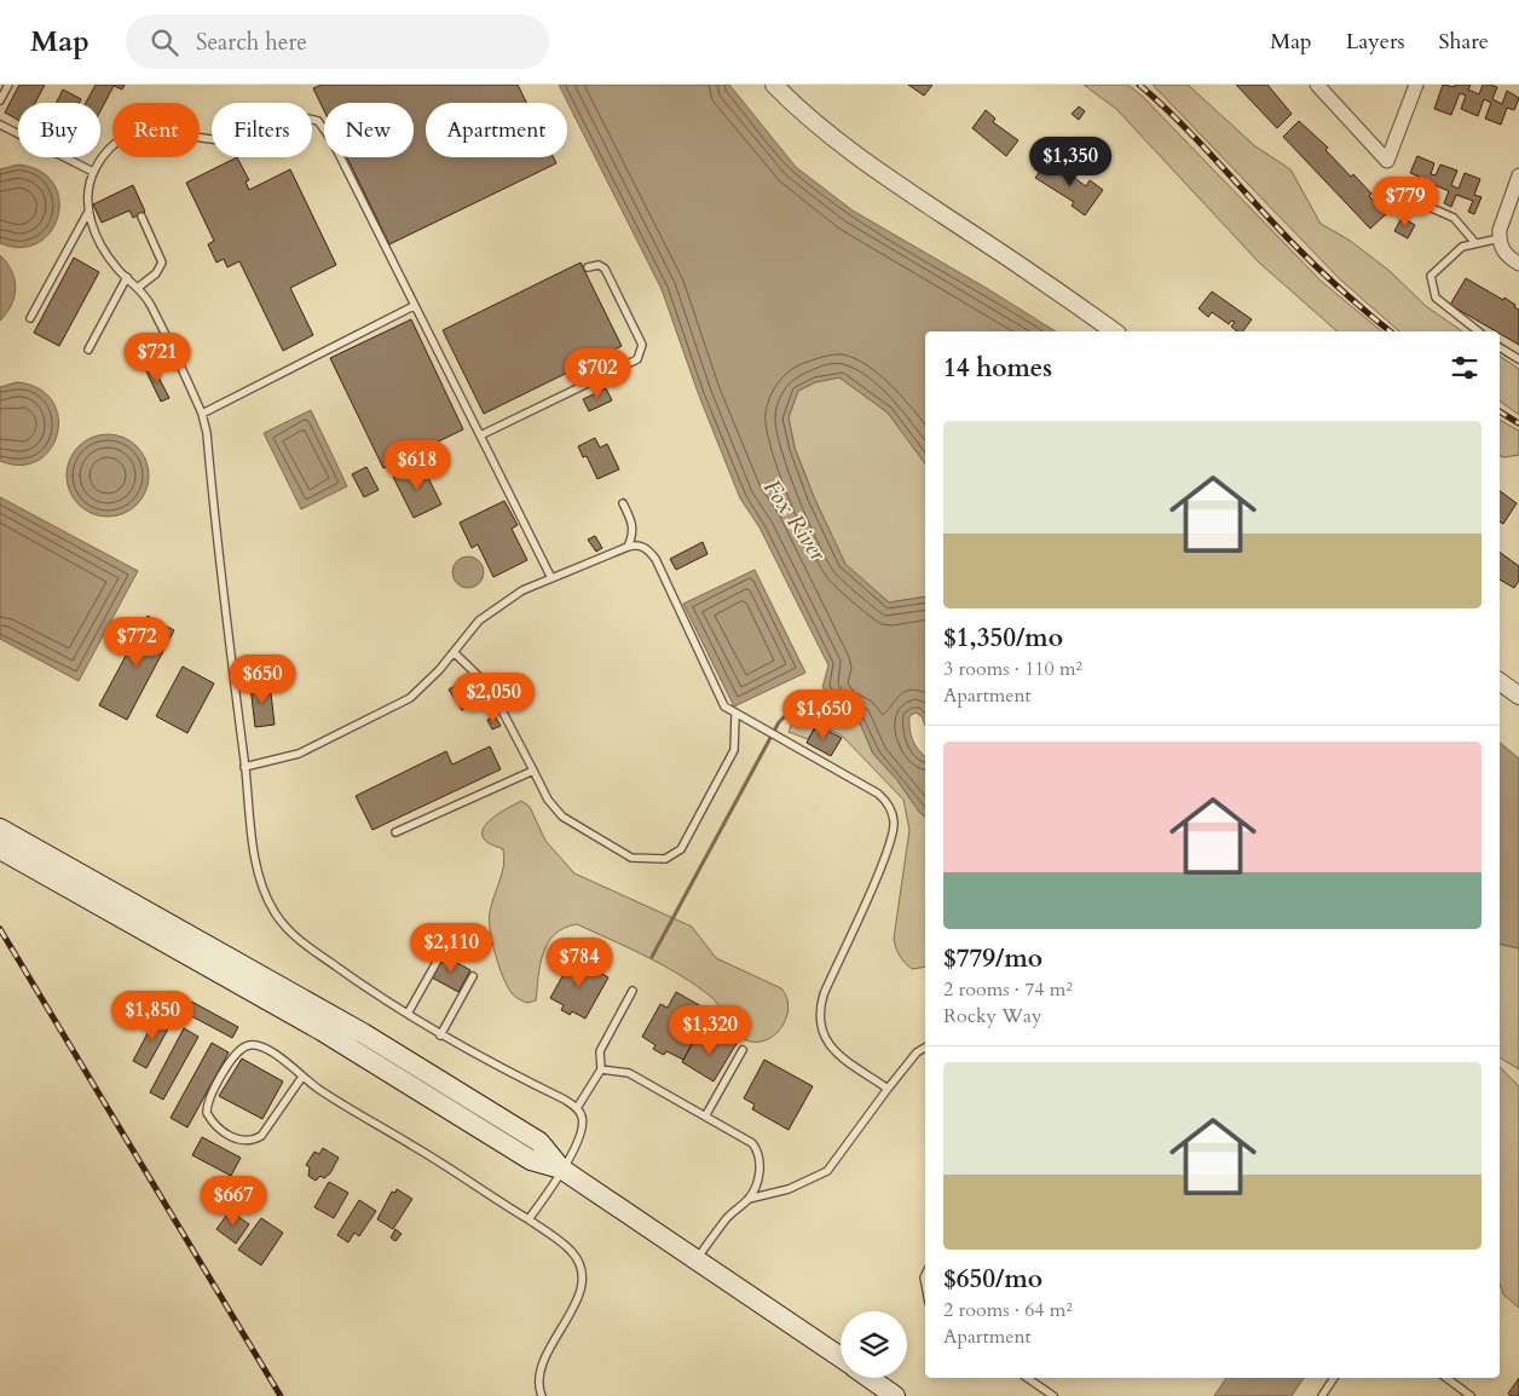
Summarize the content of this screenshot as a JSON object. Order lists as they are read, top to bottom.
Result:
{
  "water": ["Fox River"],
  "page": {
    "header": "Map",
    "search": "Search here",
    "nav": ["Map", "Layers", "Share"],
    "chip": [
      "Buy",
      "Rent",
      "Filters",
      "New",
      "Apartment"
    ],
    "price": [
      "$1,350",
      "$779",
      "$721",
      "$702",
      "$618",
      "$772",
      "$650",
      "$2,050",
      "$1,650",
      "$2,110",
      "$784",
      "$1,850",
      "$1,320",
      "$667"
    ],
    "heading": "14 homes",
    "list": [
      {
        "name": "$1,350/mo",
        "note": "3 rooms · 110 m² · Apartment"
      },
      {
        "name": "$779/mo",
        "note": "2 rooms · 74 m² · Rocky Way"
      },
      {
        "name": "$650/mo",
        "note": "2 rooms · 64 m² · Apartment"
      }
    ]
  }
}
